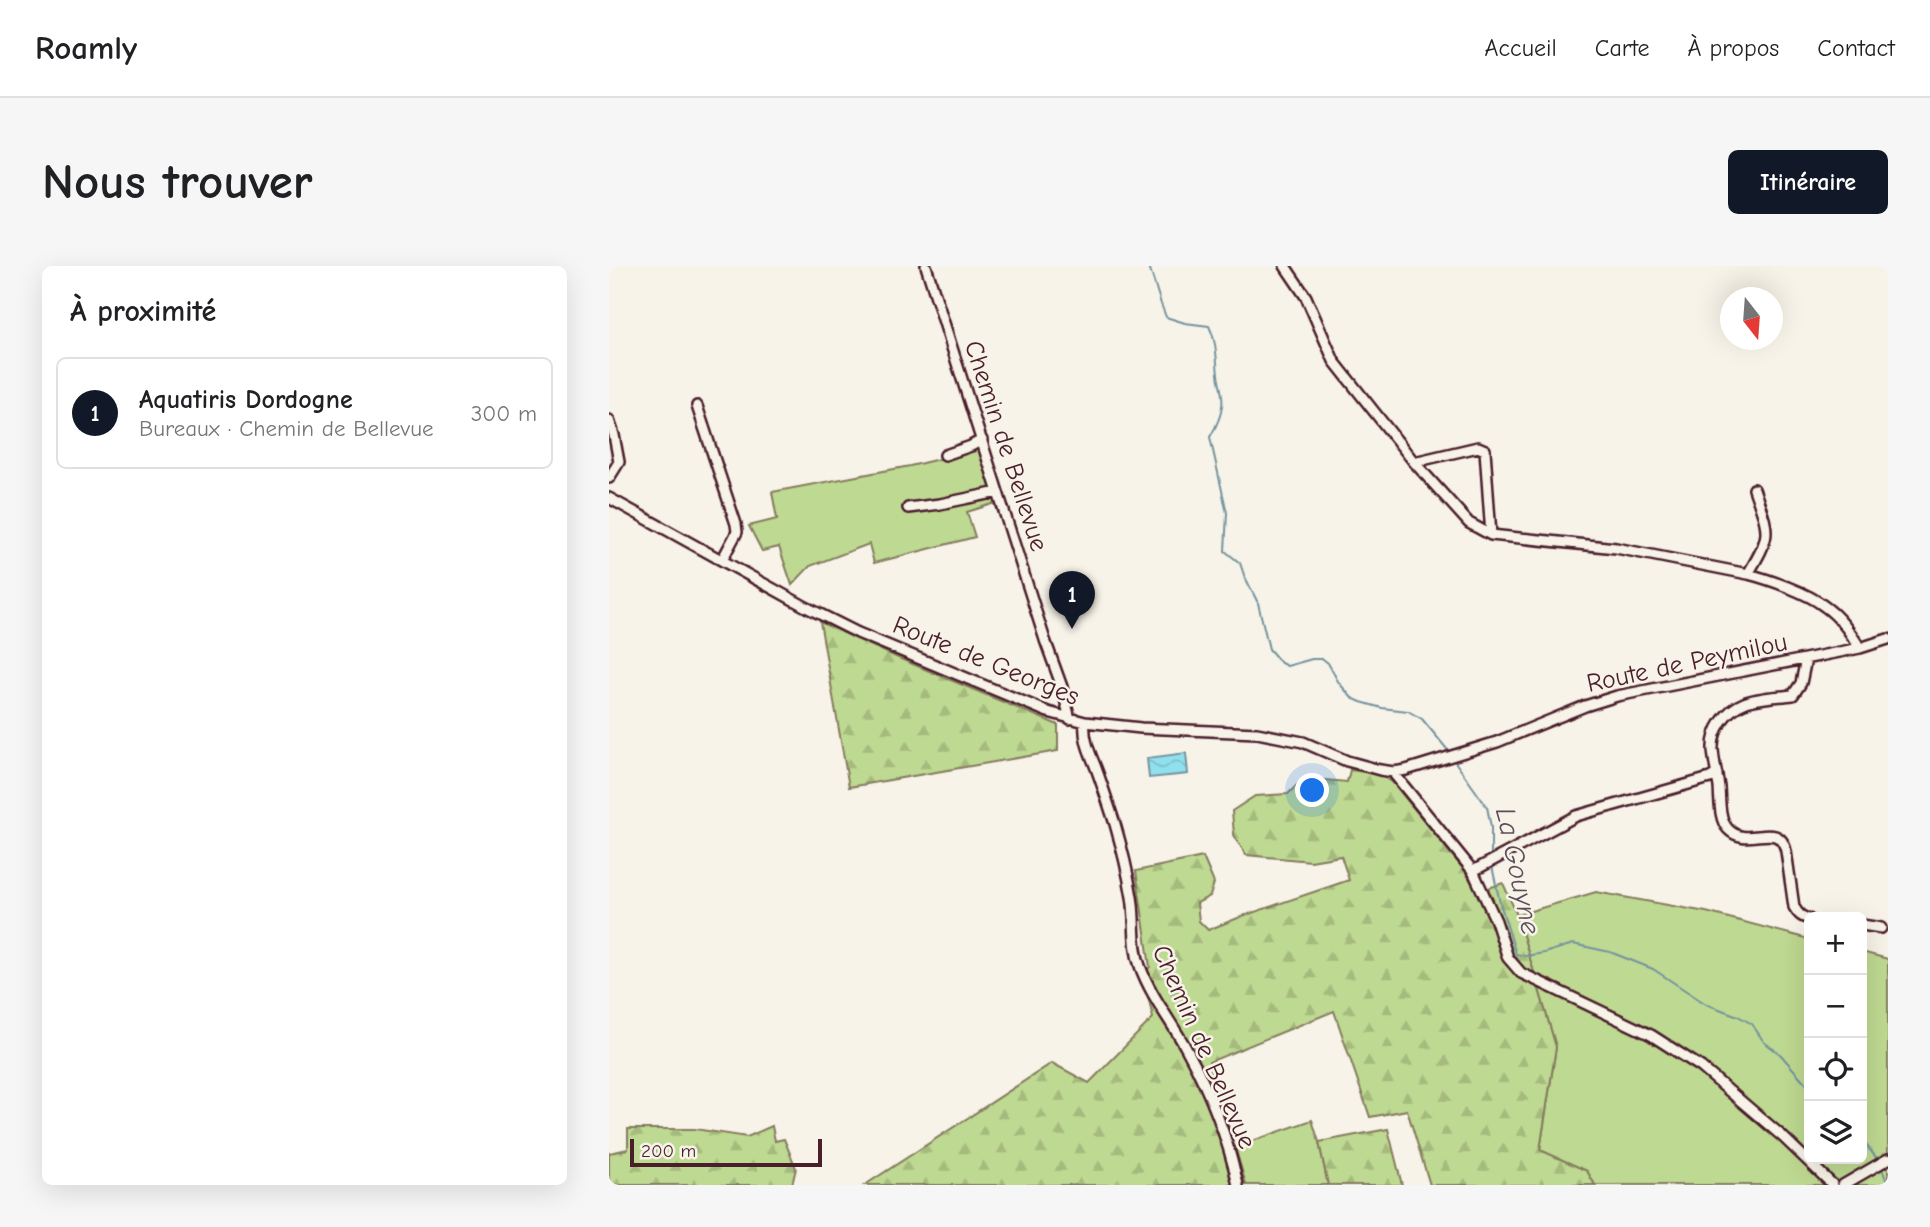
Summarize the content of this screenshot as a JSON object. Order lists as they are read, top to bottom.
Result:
{
  "streets": {
    "street": ["Chemin de Bellevue", "Route de Georges", "Route de Peymilou"]
  },
  "crossings": [
    ["Chemin de Bellevue", "Route de Georges"],
    ["Route de Georges", "Route de Peymilou"]
  ],
  "water": ["La Gouyne"],
  "scale_bar": "200 m",
  "north": "bottom",
  "page": {
    "header": "Roamly",
    "nav": [
      "Accueil",
      "Carte",
      "À propos",
      "Contact"
    ],
    "buttons": "Itinéraire",
    "title": "Nous trouver",
    "heading": "À proximité",
    "list": [
      {
        "mark": "1",
        "name": "Aquatiris Dordogne",
        "note": "Bureaux · Chemin de Bellevue",
        "value": "300 m"
      }
    ],
    "pins": "1",
    "map_buttons": ["+", "−"],
    "scale": "200 m"
  }
}
